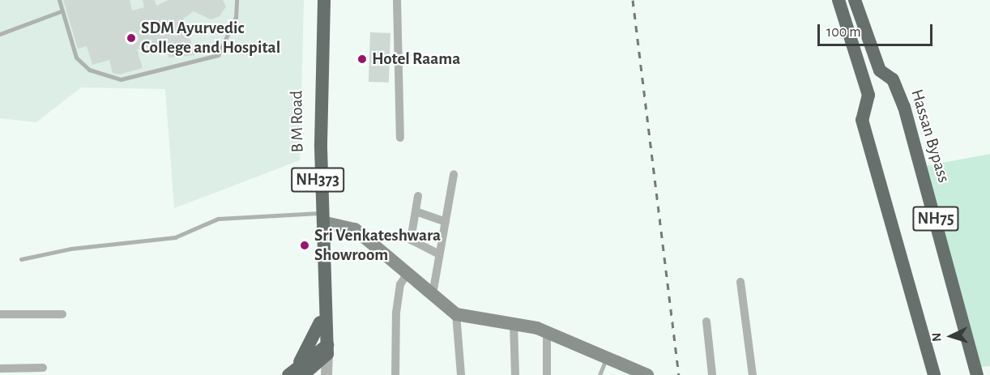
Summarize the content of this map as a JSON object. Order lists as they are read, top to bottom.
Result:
{
  "streets": {
    "highway": [
      "B M Road",
      "Hassan Bypass",
      "NH373",
      "NH75"
    ]
  },
  "crossings": [
    ["B M Road", "NH373"]
  ],
  "places": ["SDM Ayurvedic College and Hospital", "Hotel Raama", "Sri Venkateshwara Showroom"],
  "scale_bar": "100 m",
  "north": "left"
}
